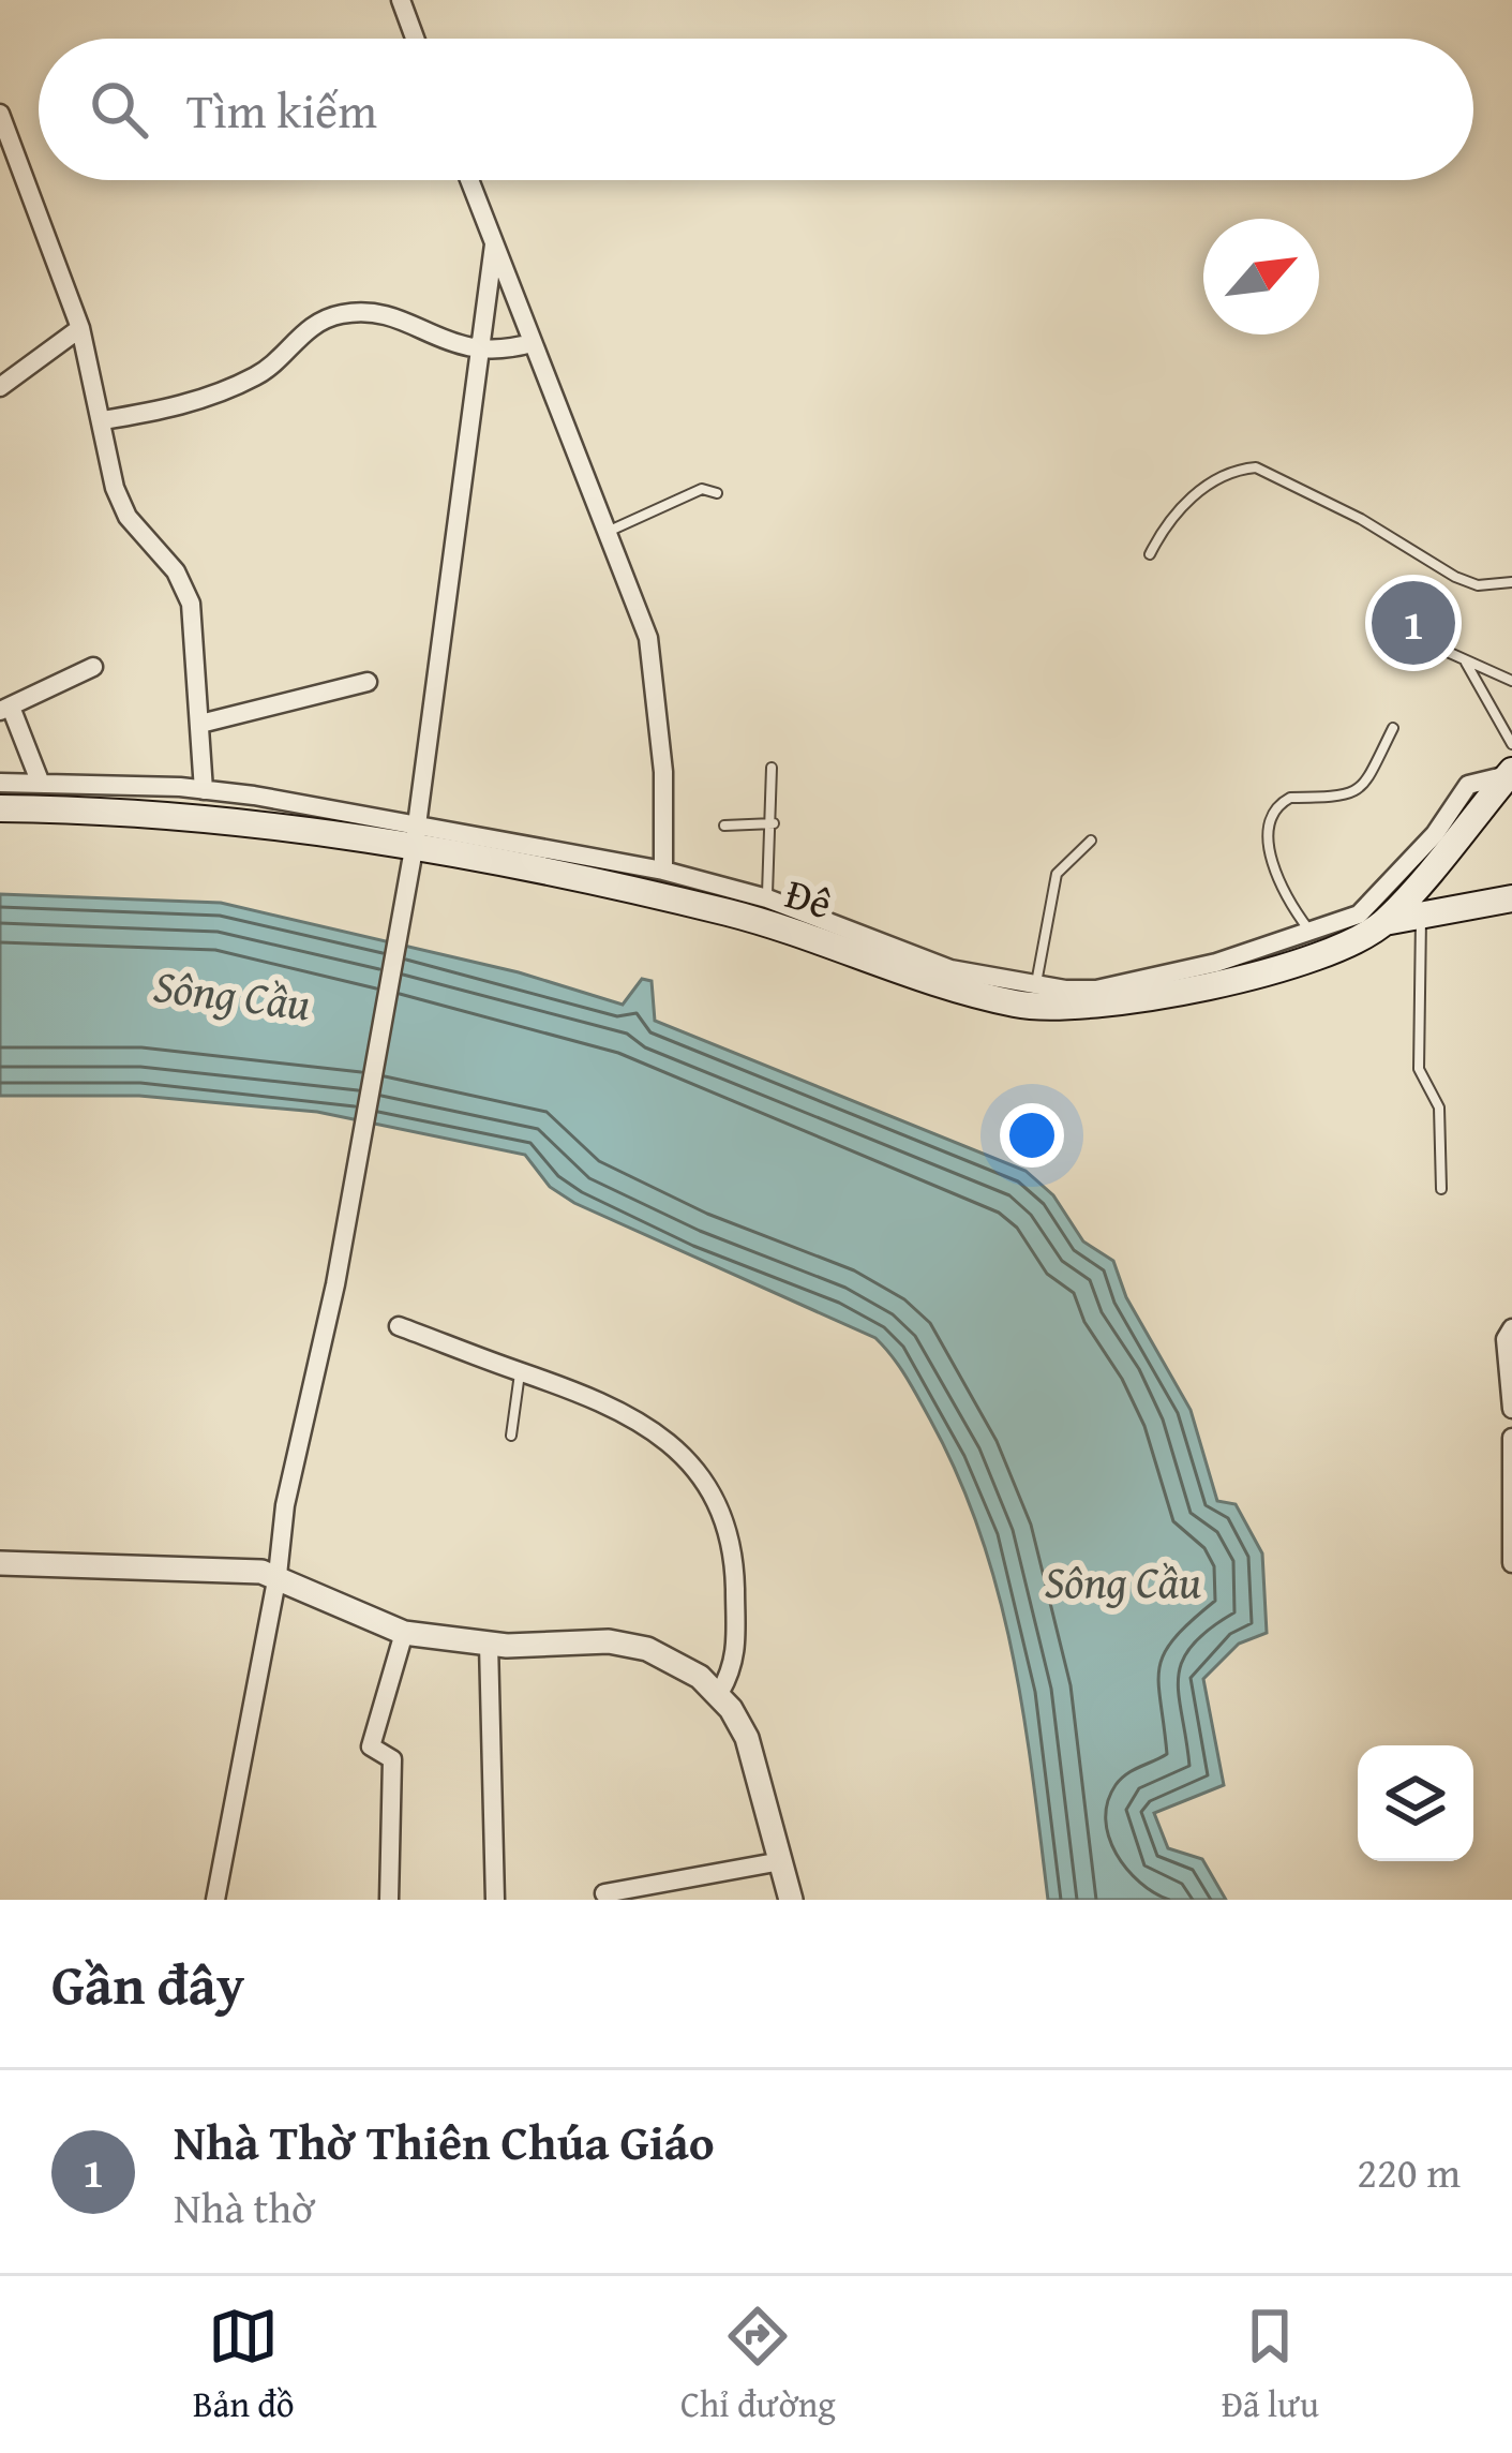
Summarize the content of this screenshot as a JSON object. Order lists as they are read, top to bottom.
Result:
{
  "streets": {
    "main road": ["Đê"]
  },
  "water": ["Sông Cầu"],
  "north": "top right",
  "page": {
    "search": "Tìm kiếm",
    "pins": "1",
    "heading": "Gần đây",
    "list": [
      {
        "mark": "1",
        "name": "Nhà Thờ Thiên Chúa Giáo",
        "note": "Nhà thờ",
        "value": "220 m"
      }
    ],
    "nav": ["Bản đồ", "Chỉ đường", "Đã lưu"]
  }
}
